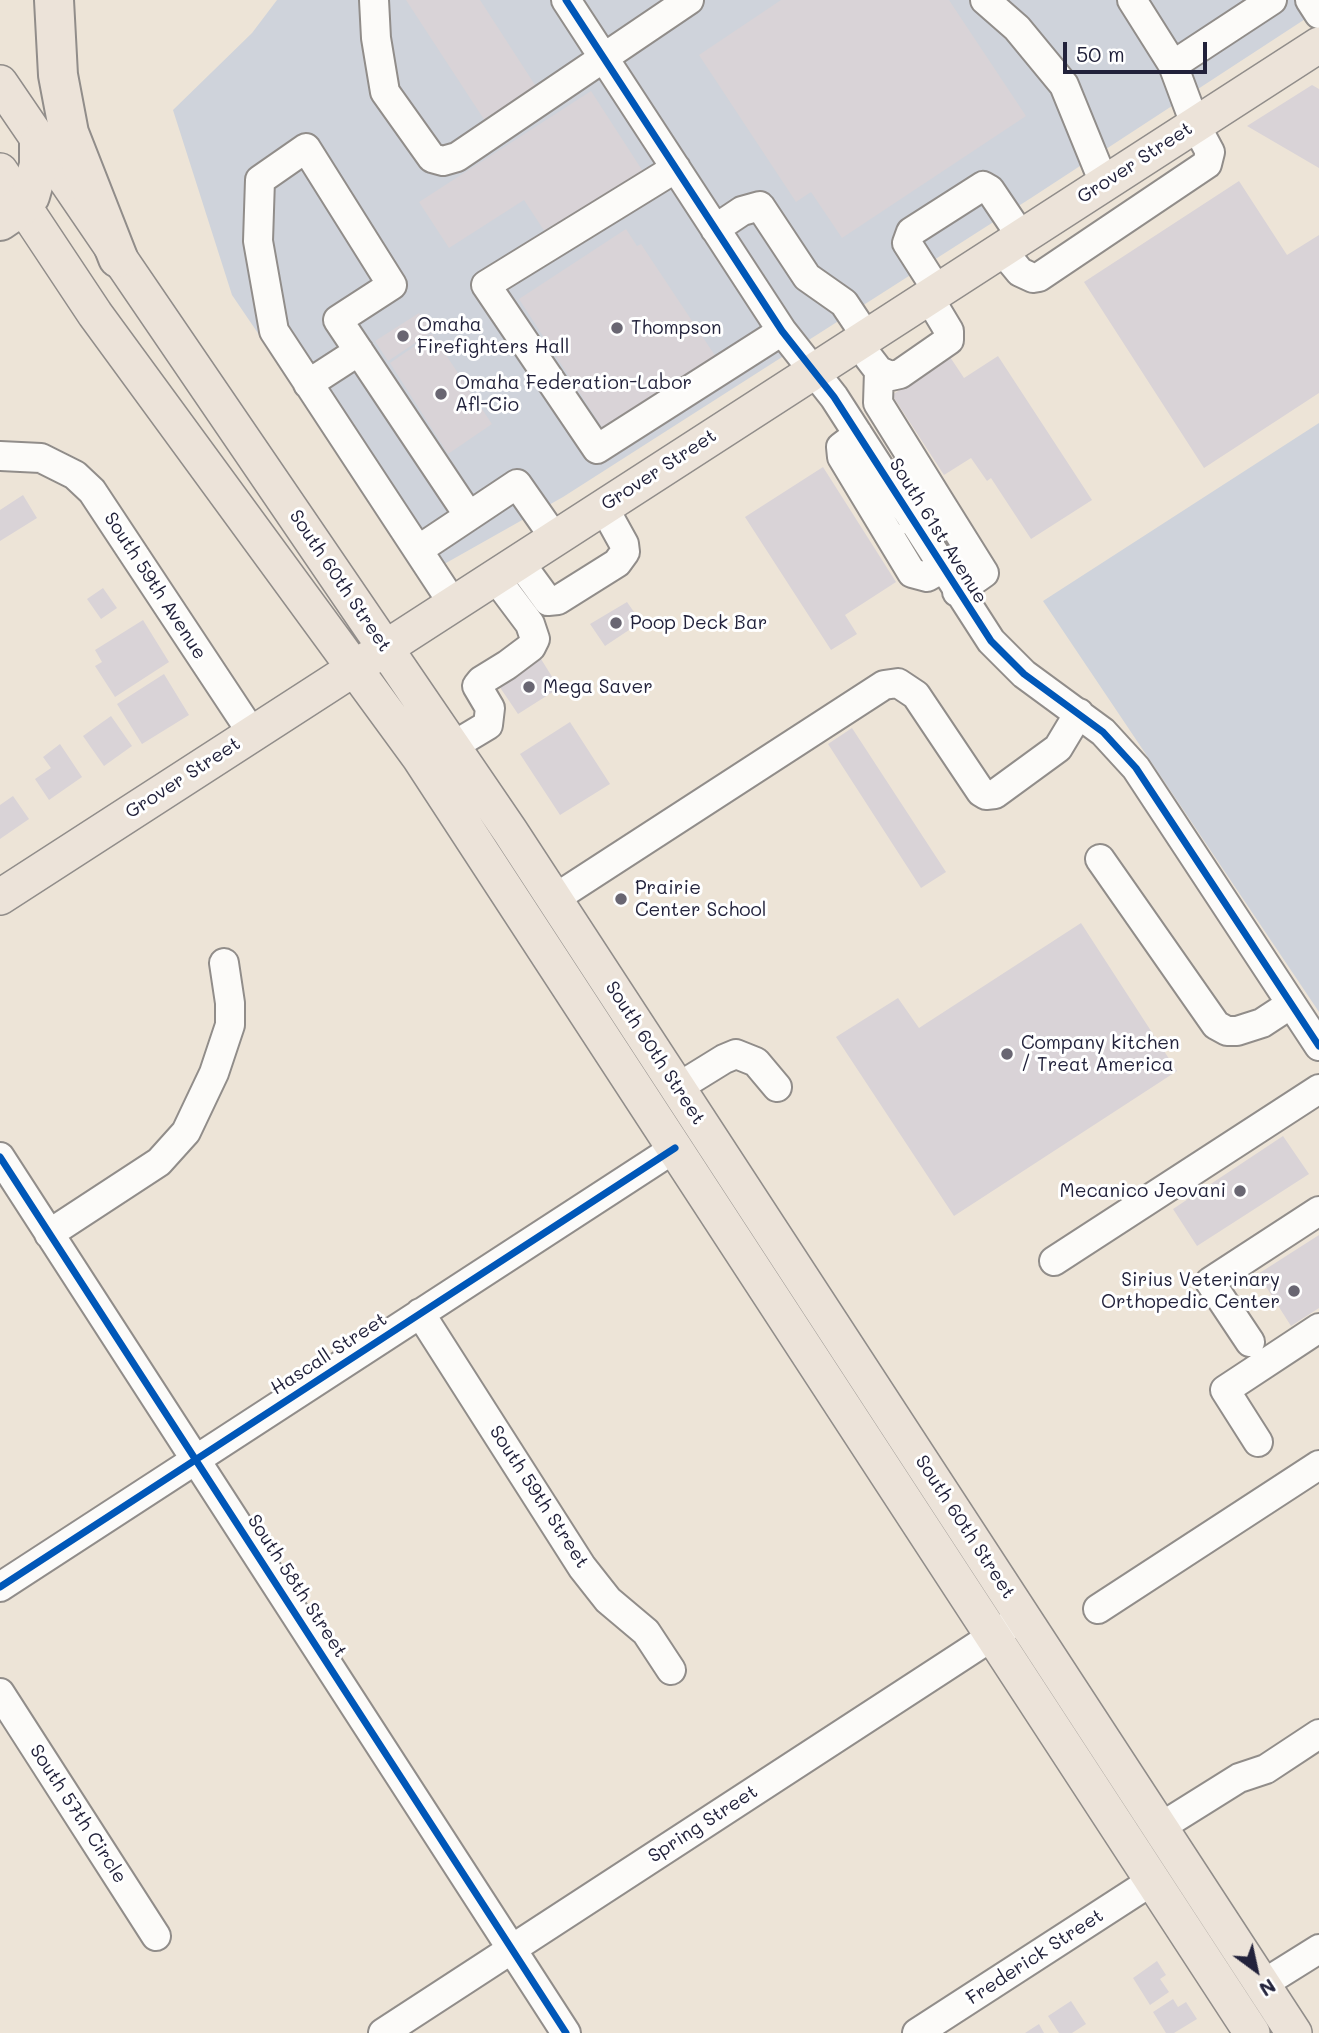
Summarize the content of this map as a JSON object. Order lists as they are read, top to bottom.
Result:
{
  "streets": {
    "main road": ["Grover Street", "South 60th Street"],
    "street": [
      "South 61st Avenue",
      "South 59th Avenue",
      "Hascall Street",
      "South 59th Street",
      "South 58th Street",
      "South 57th Circle",
      "Spring Street",
      "Frederick Street"
    ]
  },
  "crossings": [
    ["Grover Street", "South 61st Avenue"],
    ["Grover Street", "South 60th Street"],
    ["Grover Street", "South 59th Avenue"],
    ["South 60th Street", "Hascall Street"],
    ["South 60th Street", "Spring Street"],
    ["South 60th Street", "Frederick Street"],
    ["Hascall Street", "South 59th Street"],
    ["Hascall Street", "South 58th Street"],
    ["South 58th Street", "Spring Street"]
  ],
  "places": [
    "Thompson",
    "Omaha Firefighters Hall",
    "Omaha Federation-Labor Afl-Cio",
    "Poop Deck Bar",
    "Mega Saver",
    "Prairie Center School",
    "Company kitchen / Treat America",
    "Mecanico Jeovani",
    "Sirius Veterinary Orthopedic Center"
  ],
  "scale_bar": "50 m",
  "north": "bottom right"
}
